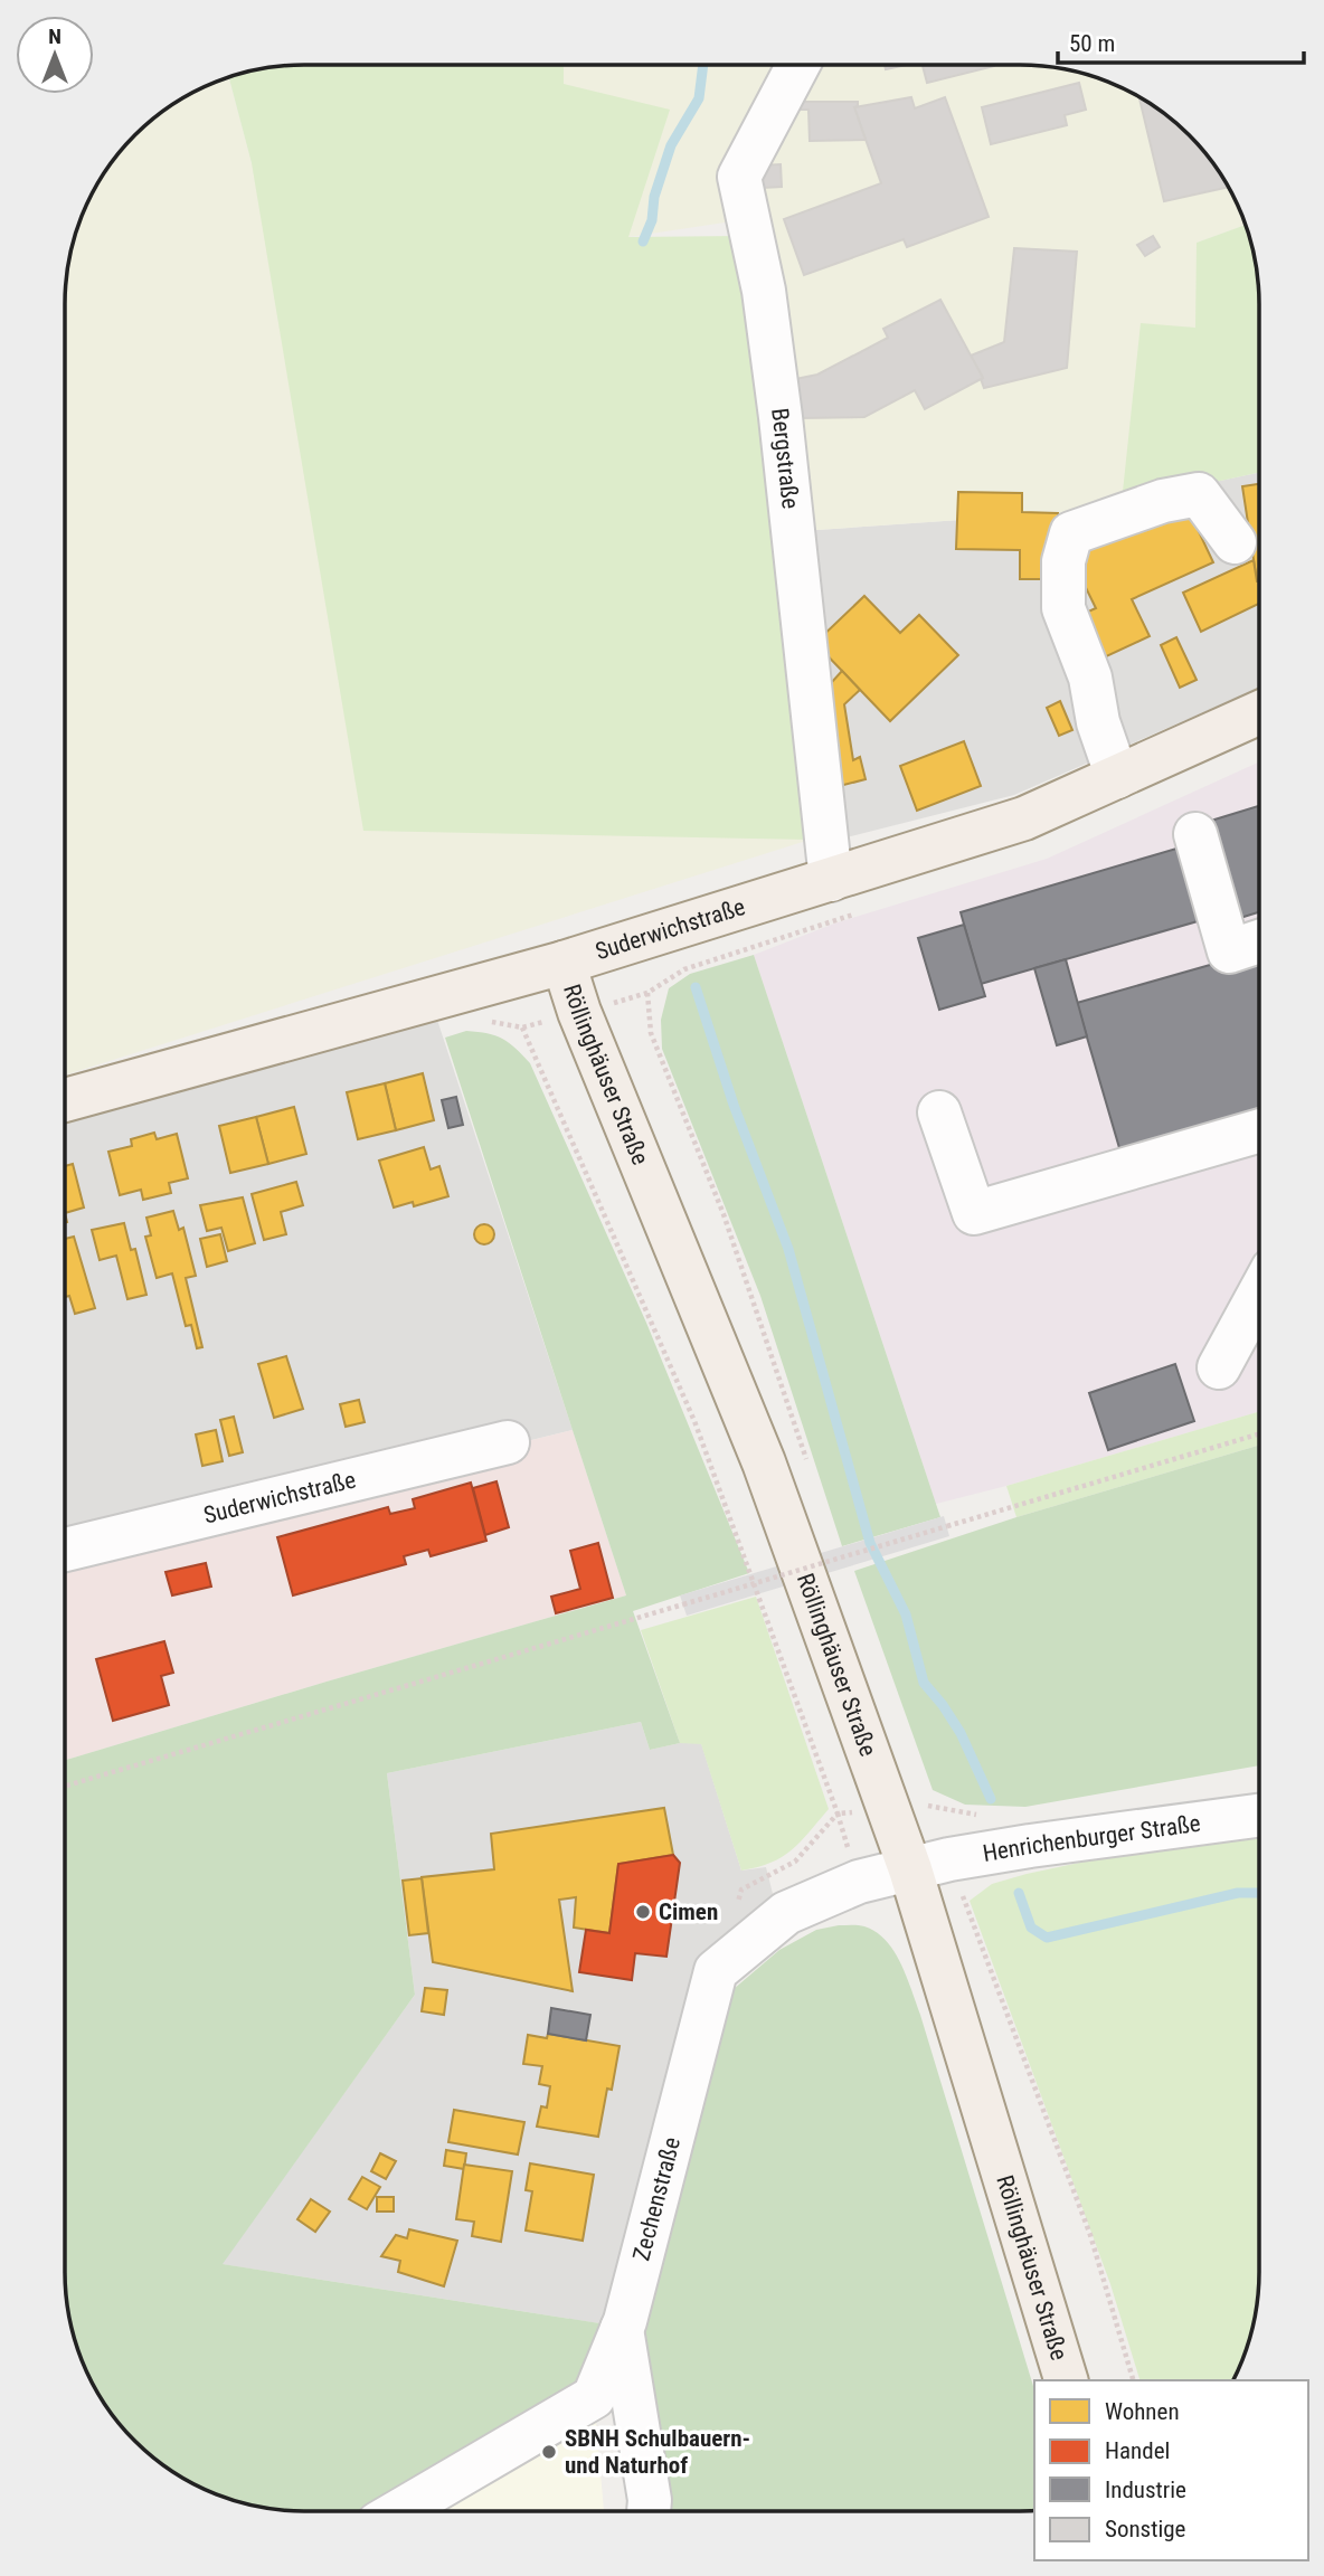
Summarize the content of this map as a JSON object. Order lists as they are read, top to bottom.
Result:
{
  "streets": {
    "main road": ["Suderwichstraße", "Röllinghäuser Straße"],
    "street": ["Bergstraße", "Henrichenburger Straße", "Zechenstraße"]
  },
  "crossings": [
    ["Bergstraße", "Suderwichstraße"],
    ["Suderwichstraße", "Röllinghäuser Straße"],
    ["Röllinghäuser Straße", "Henrichenburger Straße"],
    ["Röllinghäuser Straße", "Zechenstraße"],
    ["Henrichenburger Straße", "Zechenstraße"]
  ],
  "places": ["Cimen", "SBNH Schulbauern- und Naturhof"],
  "legend": [
    "Wohnen",
    "Handel",
    "Industrie",
    "Sonstige"
  ],
  "scale_bar": "50 m",
  "north": "top"
}
